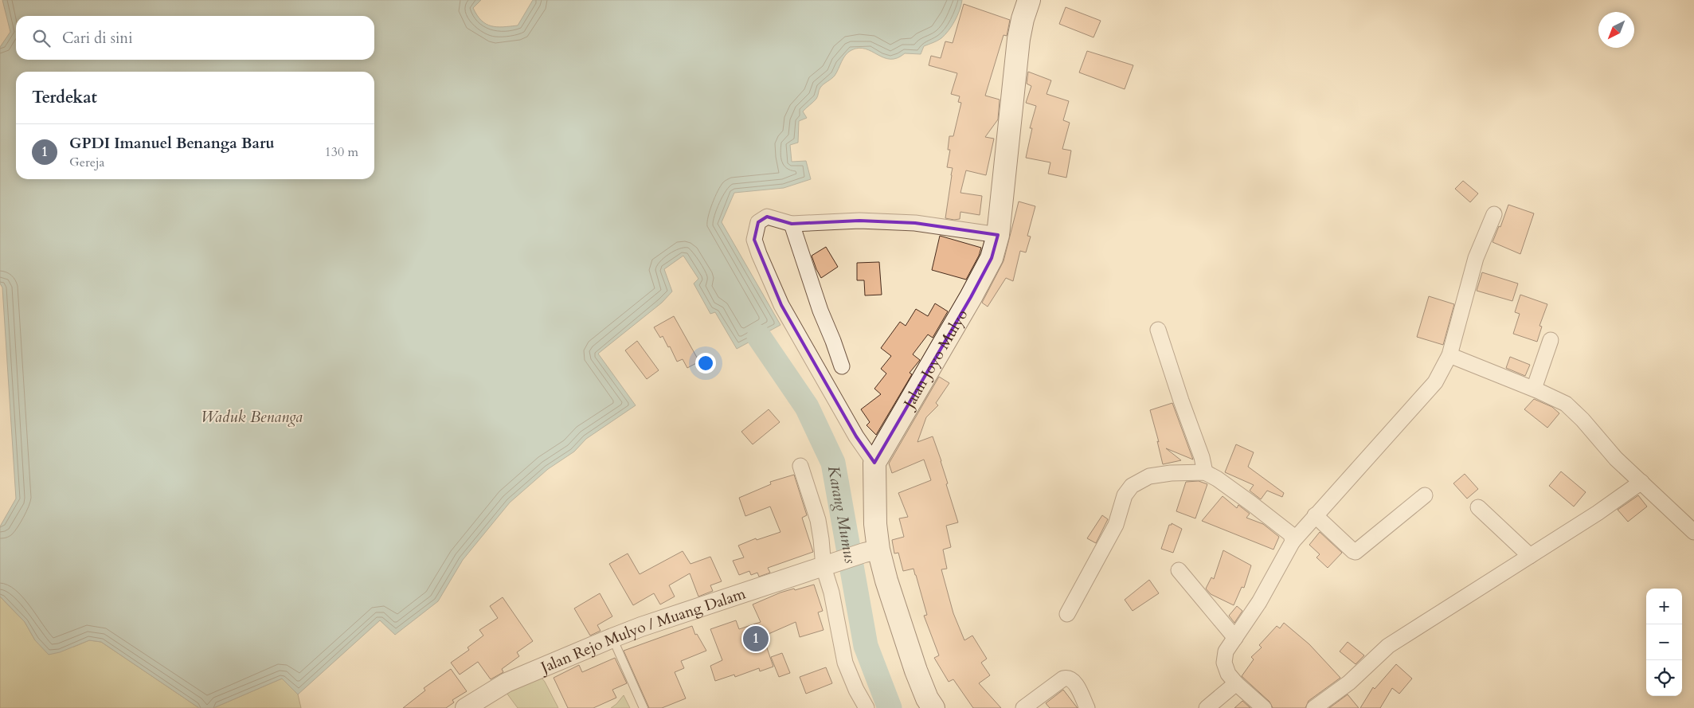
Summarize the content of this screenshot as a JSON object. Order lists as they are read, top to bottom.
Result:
{
  "streets": {
    "main road": ["Jalan Joyo Mulyo"],
    "street": ["Jalan Rejo Mulyo / Muang Dalam"]
  },
  "water": ["Waduk Benanga", "Karang Mumus"],
  "north": "bottom left",
  "page": {
    "search": "Cari di sini",
    "heading": "Terdekat",
    "list": [
      {
        "mark": "1",
        "name": "GPDI Imanuel Benanga Baru",
        "note": "Gereja",
        "value": "130 m"
      }
    ],
    "map_buttons": ["+", "−"],
    "pins": "1"
  }
}
